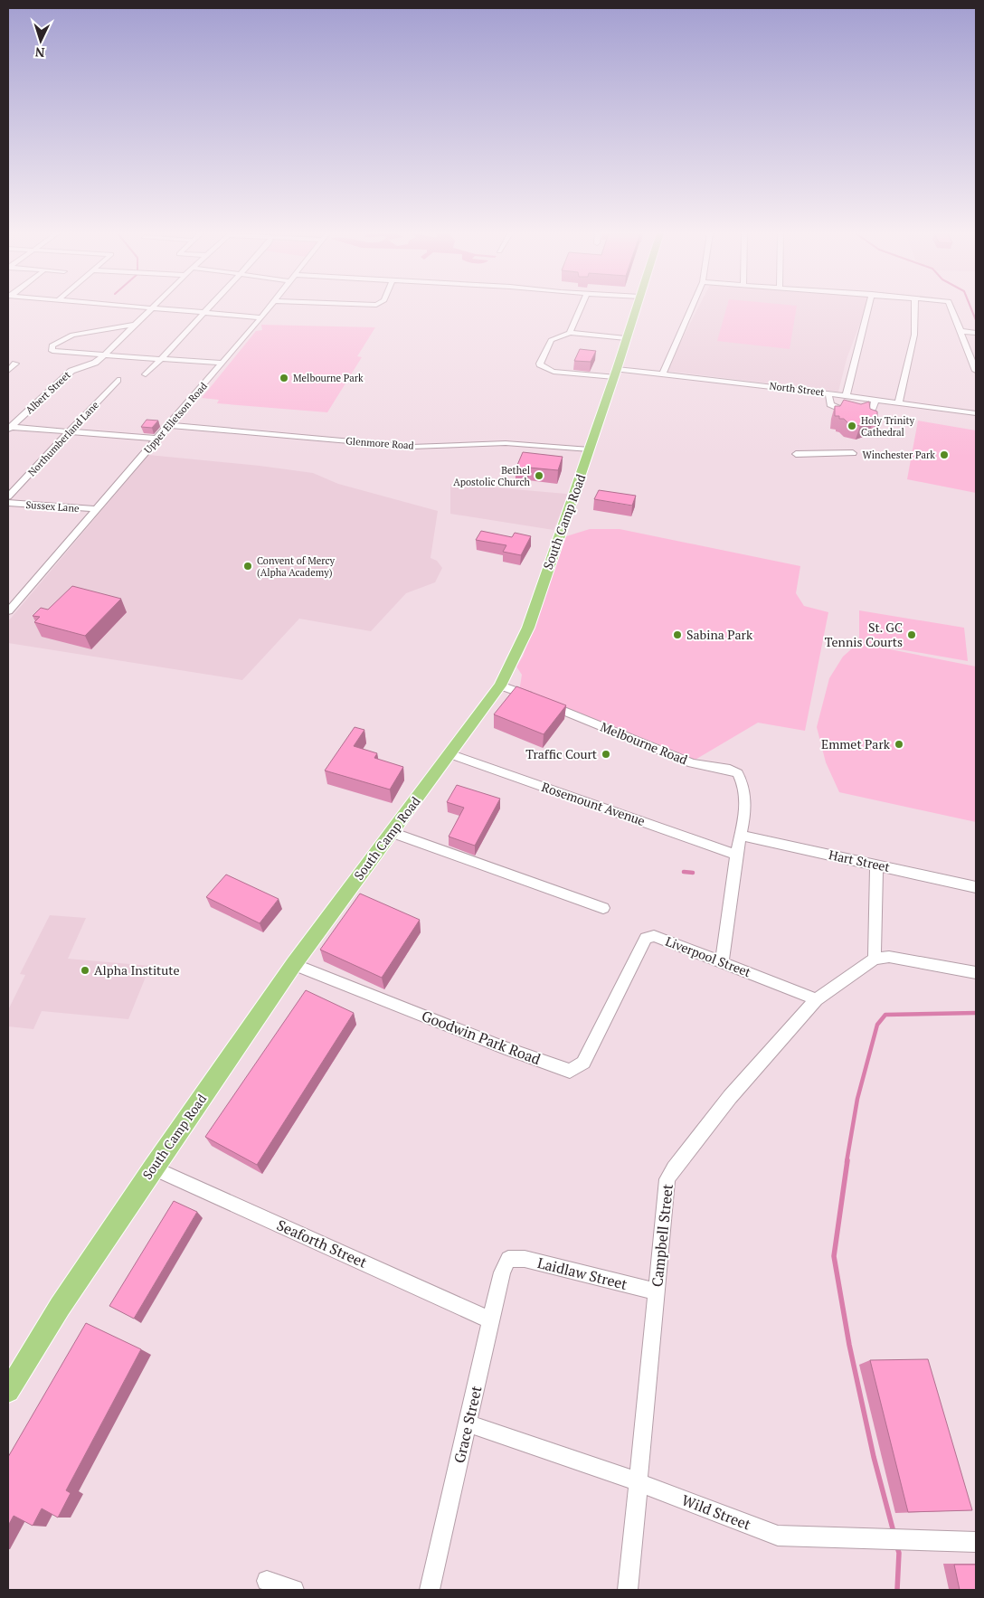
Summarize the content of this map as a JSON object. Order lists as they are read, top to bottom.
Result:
{
  "streets": {
    "main road": ["South Camp Road"],
    "street": [
      "North Street",
      "Albert Street",
      "Upper Elletson Road",
      "Northumberland Lane",
      "Glenmore Road",
      "Sussex Lane",
      "Melbourne Road",
      "Rosemount Avenue",
      "Hart Street",
      "Liverpool Street",
      "Goodwin Park Road",
      "Campbell Street",
      "Seaforth Street",
      "Laidlaw Street",
      "Grace Street",
      "Wild Street"
    ]
  },
  "crossings": [
    ["North Street", "South Camp Road"],
    ["Upper Elletson Road", "Glenmore Road"],
    ["Upper Elletson Road", "Sussex Lane"],
    ["Glenmore Road", "South Camp Road"],
    ["South Camp Road", "Melbourne Road"],
    ["South Camp Road", "Rosemount Avenue"],
    ["South Camp Road", "Goodwin Park Road"],
    ["South Camp Road", "Seaforth Street"],
    ["Melbourne Road", "Rosemount Avenue"],
    ["Melbourne Road", "Hart Street"],
    ["Melbourne Road", "Liverpool Street"],
    ["Liverpool Street", "Goodwin Park Road"],
    ["Liverpool Street", "Campbell Street"],
    ["Campbell Street", "Laidlaw Street"],
    ["Campbell Street", "Wild Street"],
    ["Seaforth Street", "Grace Street"],
    ["Laidlaw Street", "Grace Street"],
    ["Grace Street", "Wild Street"]
  ],
  "places": [
    "Melbourne Park",
    "Holy Trinity Cathedral",
    "Winchester Park",
    "Bethel Apostolic Church",
    "Convent of Mercy (Alpha Academy)",
    "Sabina Park",
    "St. GC Tennis Courts",
    "Emmet Park",
    "Traffic Court",
    "Alpha Institute"
  ],
  "north": "bottom"
}
